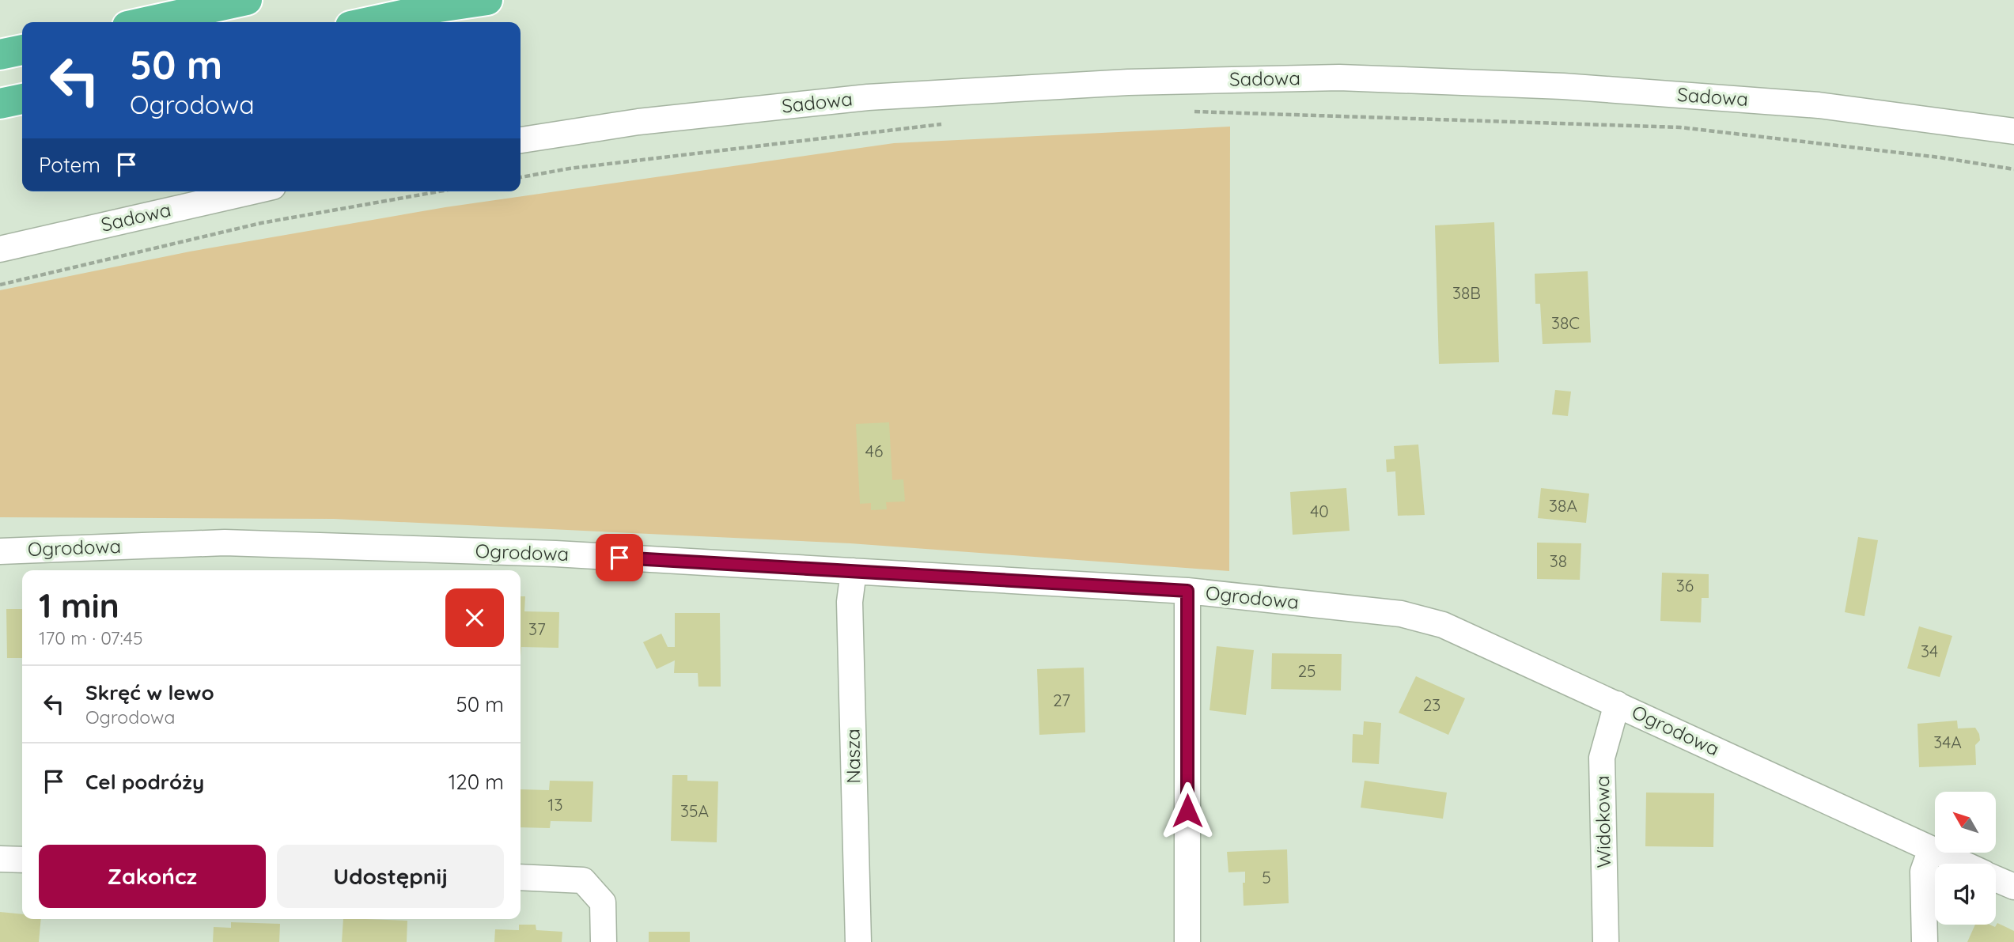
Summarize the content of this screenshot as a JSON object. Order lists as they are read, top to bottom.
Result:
{
  "streets": {
    "street": [
      "Sadowa",
      "Ogrodowa",
      "Nasza",
      "Widokowa"
    ]
  },
  "crossings": [
    ["Ogrodowa", "Nasza"],
    ["Ogrodowa", "Widokowa"]
  ],
  "house_numbers": [
    "38B",
    "38C",
    "46",
    "38A",
    "40",
    "38",
    "36",
    "37",
    "34",
    "25",
    "27",
    "23",
    "34A",
    "13",
    "35A",
    "5"
  ],
  "north": "top left",
  "page": {
    "turn": ["50 m", "Ogrodowa"],
    "then": "Potem",
    "heading": ["1 min", "170 m · 07:45"],
    "list": [
      {
        "name": "Skręć w lewo",
        "note": "Ogrodowa",
        "value": "50 m"
      },
      {
        "name": "Cel podróży",
        "value": "120 m"
      }
    ],
    "buttons": ["Zakończ", "Udostępnij"]
  }
}
